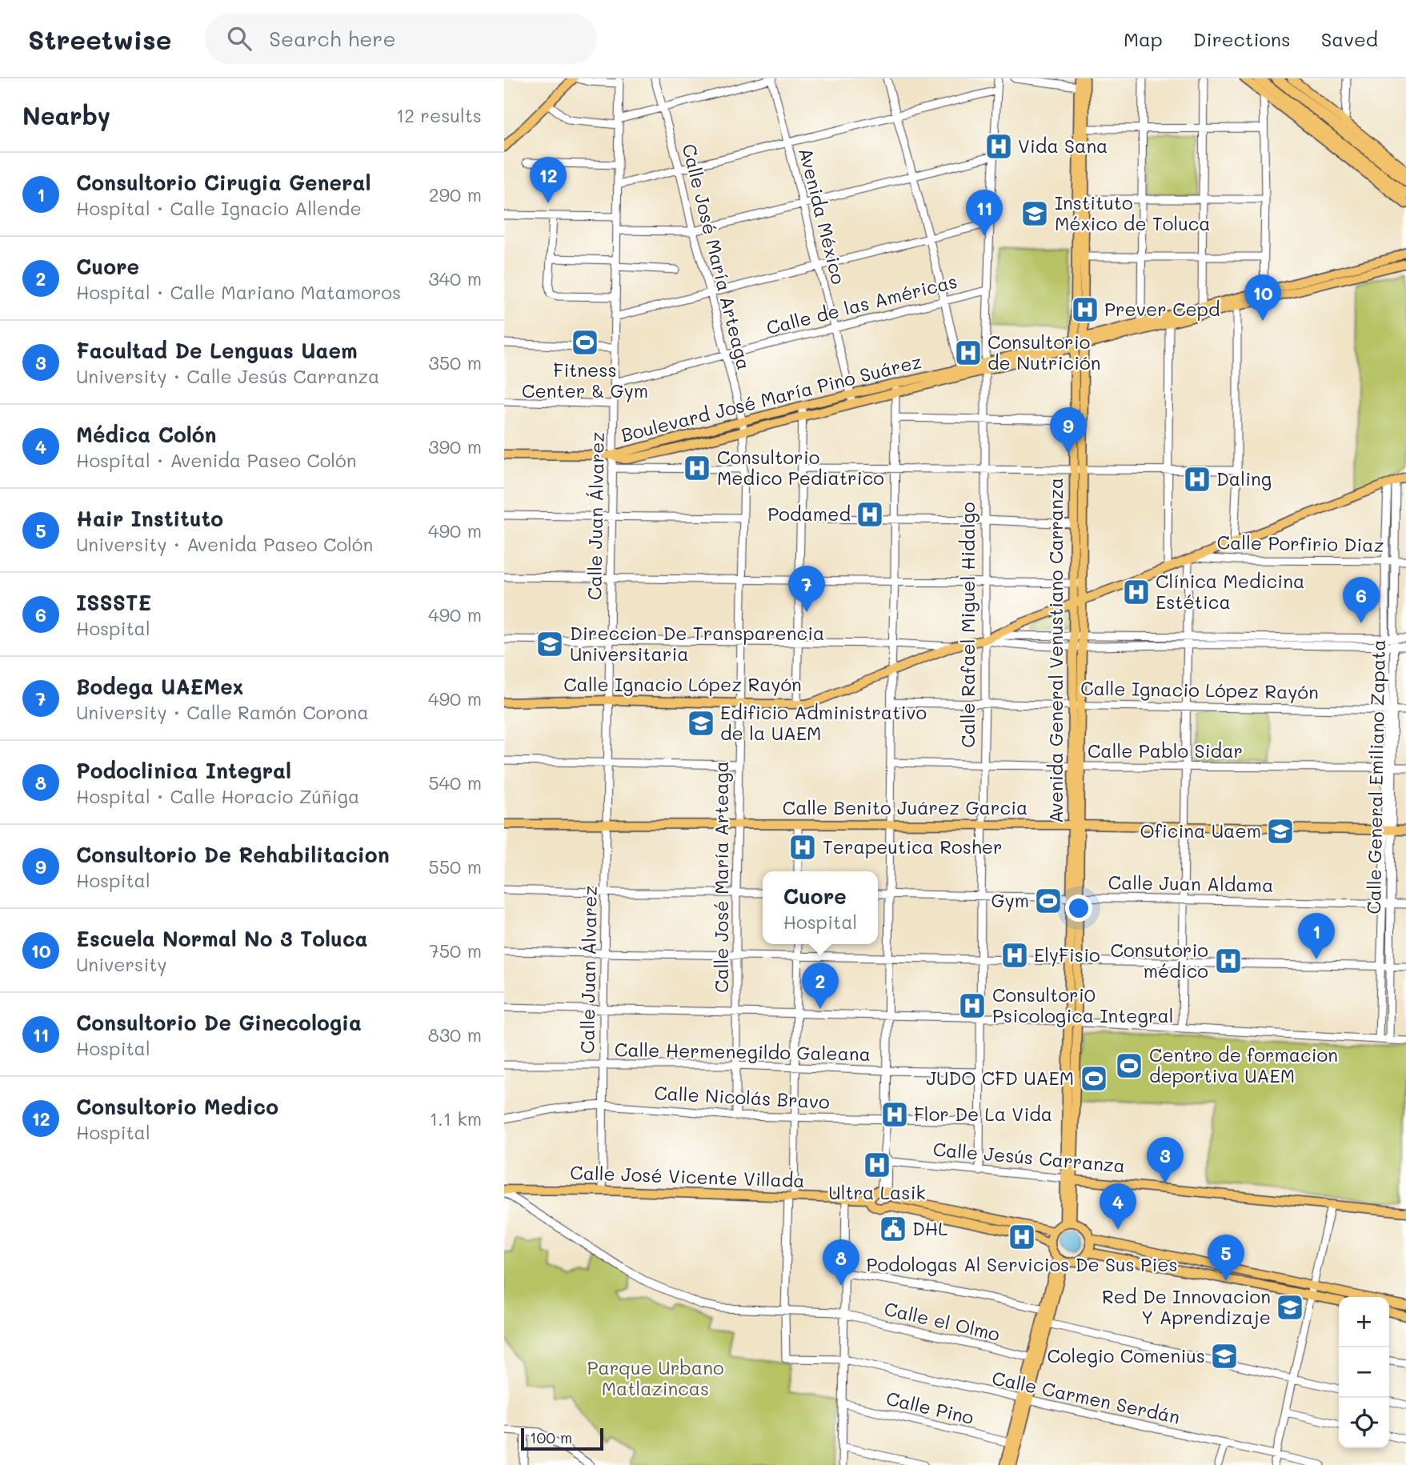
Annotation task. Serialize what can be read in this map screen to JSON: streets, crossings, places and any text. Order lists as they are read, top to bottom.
{
  "streets": {
    "main road": [
      "Boulevard José María Pino Suárez",
      "Avenida General Venustiano Carranza",
      "Calle Ignacio López Rayón",
      "Calle Benito Juárez Garcia",
      "Calle Jesús Carranza",
      "Calle José Vicente Villada"
    ],
    "street": [
      "Avenida México",
      "Calle José María Arteaga",
      "Calle de las Américas",
      "Calle Juan Álvarez",
      "Calle Porfirio Diaz",
      "Calle Rafael Miguel Hidalgo",
      "Calle Pablo Sidar",
      "Calle General Emiliano Zapata",
      "Calle Juan Aldama",
      "Calle Hermenegildo Galeana",
      "Calle Nicolás Bravo",
      "Calle el Olmo",
      "Calle Carmen Serdán",
      "Calle Pino"
    ]
  },
  "crossings": [
    ["Avenida México", "Calle de las Américas"],
    ["Avenida México", "Boulevard José María Pino Suárez"],
    ["Calle José María Arteaga", "Calle de las Américas"],
    ["Calle José María Arteaga", "Boulevard José María Pino Suárez"],
    ["Calle José María Arteaga", "Calle Ignacio López Rayón"],
    ["Calle José María Arteaga", "Calle Benito Juárez Garcia"],
    ["Calle José María Arteaga", "Calle Hermenegildo Galeana"],
    ["Calle José María Arteaga", "Calle Nicolás Bravo"],
    ["Calle de las Américas", "Calle Juan Álvarez"],
    ["Calle de las Américas", "Calle Rafael Miguel Hidalgo"],
    ["Boulevard José María Pino Suárez", "Calle Juan Álvarez"],
    ["Boulevard José María Pino Suárez", "Calle Rafael Miguel Hidalgo"],
    ["Boulevard José María Pino Suárez", "Avenida General Venustiano Carranza"],
    ["Calle Juan Álvarez", "Calle Ignacio López Rayón"],
    ["Calle Juan Álvarez", "Calle Benito Juárez Garcia"],
    ["Calle Juan Álvarez", "Calle Hermenegildo Galeana"],
    ["Calle Juan Álvarez", "Calle Nicolás Bravo"],
    ["Calle Juan Álvarez", "Calle José Vicente Villada"],
    ["Calle Porfirio Diaz", "Calle Ignacio López Rayón"],
    ["Calle Porfirio Diaz", "Calle General Emiliano Zapata"],
    ["Calle Rafael Miguel Hidalgo", "Calle Ignacio López Rayón"],
    ["Calle Rafael Miguel Hidalgo", "Calle Pablo Sidar"],
    ["Calle Rafael Miguel Hidalgo", "Calle Benito Juárez Garcia"],
    ["Calle Rafael Miguel Hidalgo", "Calle Juan Aldama"],
    ["Calle Rafael Miguel Hidalgo", "Calle Hermenegildo Galeana"],
    ["Calle Rafael Miguel Hidalgo", "Calle Nicolás Bravo"],
    ["Calle Rafael Miguel Hidalgo", "Calle Jesús Carranza"],
    ["Avenida General Venustiano Carranza", "Calle Ignacio López Rayón"],
    ["Avenida General Venustiano Carranza", "Calle Pablo Sidar"],
    ["Avenida General Venustiano Carranza", "Calle Benito Juárez Garcia"],
    ["Avenida General Venustiano Carranza", "Calle Juan Aldama"],
    ["Avenida General Venustiano Carranza", "Calle Jesús Carranza"],
    ["Calle Ignacio López Rayón", "Calle General Emiliano Zapata"],
    ["Calle Pablo Sidar", "Calle General Emiliano Zapata"],
    ["Calle General Emiliano Zapata", "Calle Benito Juárez Garcia"],
    ["Calle General Emiliano Zapata", "Calle Juan Aldama"],
    ["Calle José Vicente Villada", "Calle el Olmo"],
    ["Calle el Olmo", "Calle Carmen Serdán"]
  ],
  "parks": ["Parque Urbano Matlazincas"],
  "places": {
    "hospital": [
      "Vida Sana",
      "Prever Cepd",
      "Consultorio de Nutrición",
      "Consultorio Medico Pediatrico",
      "Daling",
      "Podamed",
      "Clínica Medicina Estética",
      "Terapeutica Rosher",
      "ElyFisio",
      "Consutorio médico",
      "Consultori0 Psicologica Integral",
      "Flor De La Vida",
      "Ultra Lasik",
      "Podologas Al Servicios De Sus Pies"
    ],
    "school or university": [
      "Instituto México de Toluca",
      "Direccion De Transparencia Universitaria",
      "Edificio Administrativo de la UAEM",
      "Oficina Uaem",
      "Red De Innovacion Y Aprendizaje",
      "Colegio Comenius"
    ],
    "sports": [
      "Fitness Center & Gym",
      "Gym",
      "Centro de formacion deportiva UAEM",
      "JUDO CFD UAEM"
    ],
    "public building": ["DHL"]
  },
  "scale_bar": "100 m",
  "page": {
    "header": "Streetwise",
    "search": "Search here",
    "nav": ["Map", "Directions", "Saved"],
    "heading": ["Nearby", "12 results"],
    "list": [
      {
        "mark": "1",
        "name": "Consultorio Cirugia General",
        "note": "Hospital · Calle Ignacio Allende",
        "value": "290 m"
      },
      {
        "mark": "2",
        "name": "Cuore",
        "note": "Hospital · Calle Mariano Matamoros",
        "value": "340 m"
      },
      {
        "mark": "3",
        "name": "Facultad De Lenguas Uaem",
        "note": "University · Calle Jesús Carranza",
        "value": "350 m"
      },
      {
        "mark": "4",
        "name": "Médica Colón",
        "note": "Hospital · Avenida Paseo Colón",
        "value": "390 m"
      },
      {
        "mark": "5",
        "name": "Hair Instituto",
        "note": "University · Avenida Paseo Colón",
        "value": "490 m"
      },
      {
        "mark": "6",
        "name": "ISSSTE",
        "note": "Hospital",
        "value": "490 m"
      },
      {
        "mark": "7",
        "name": "Bodega UAEMex",
        "note": "University · Calle Ramón Corona",
        "value": "490 m"
      },
      {
        "mark": "8",
        "name": "Podoclinica Integral",
        "note": "Hospital · Calle Horacio Zúñiga",
        "value": "540 m"
      },
      {
        "mark": "9",
        "name": "Consultorio De Rehabilitacion",
        "note": "Hospital",
        "value": "550 m"
      },
      {
        "mark": "10",
        "name": "Escuela Normal No 3 Toluca",
        "note": "University",
        "value": "750 m"
      },
      {
        "mark": "11",
        "name": "Consultorio De Ginecologia",
        "note": "Hospital",
        "value": "830 m"
      },
      {
        "mark": "12",
        "name": "Consultorio Medico",
        "note": "Hospital",
        "value": "1.1 km"
      }
    ],
    "pins": [
      "12",
      "11",
      "10",
      "9",
      "7",
      "6",
      "1",
      "2",
      "3",
      "4",
      "5",
      "8"
    ],
    "popup": ["Cuore", "Hospital"],
    "map_buttons": ["+", "−"],
    "scale": "100 m"
  }
}
